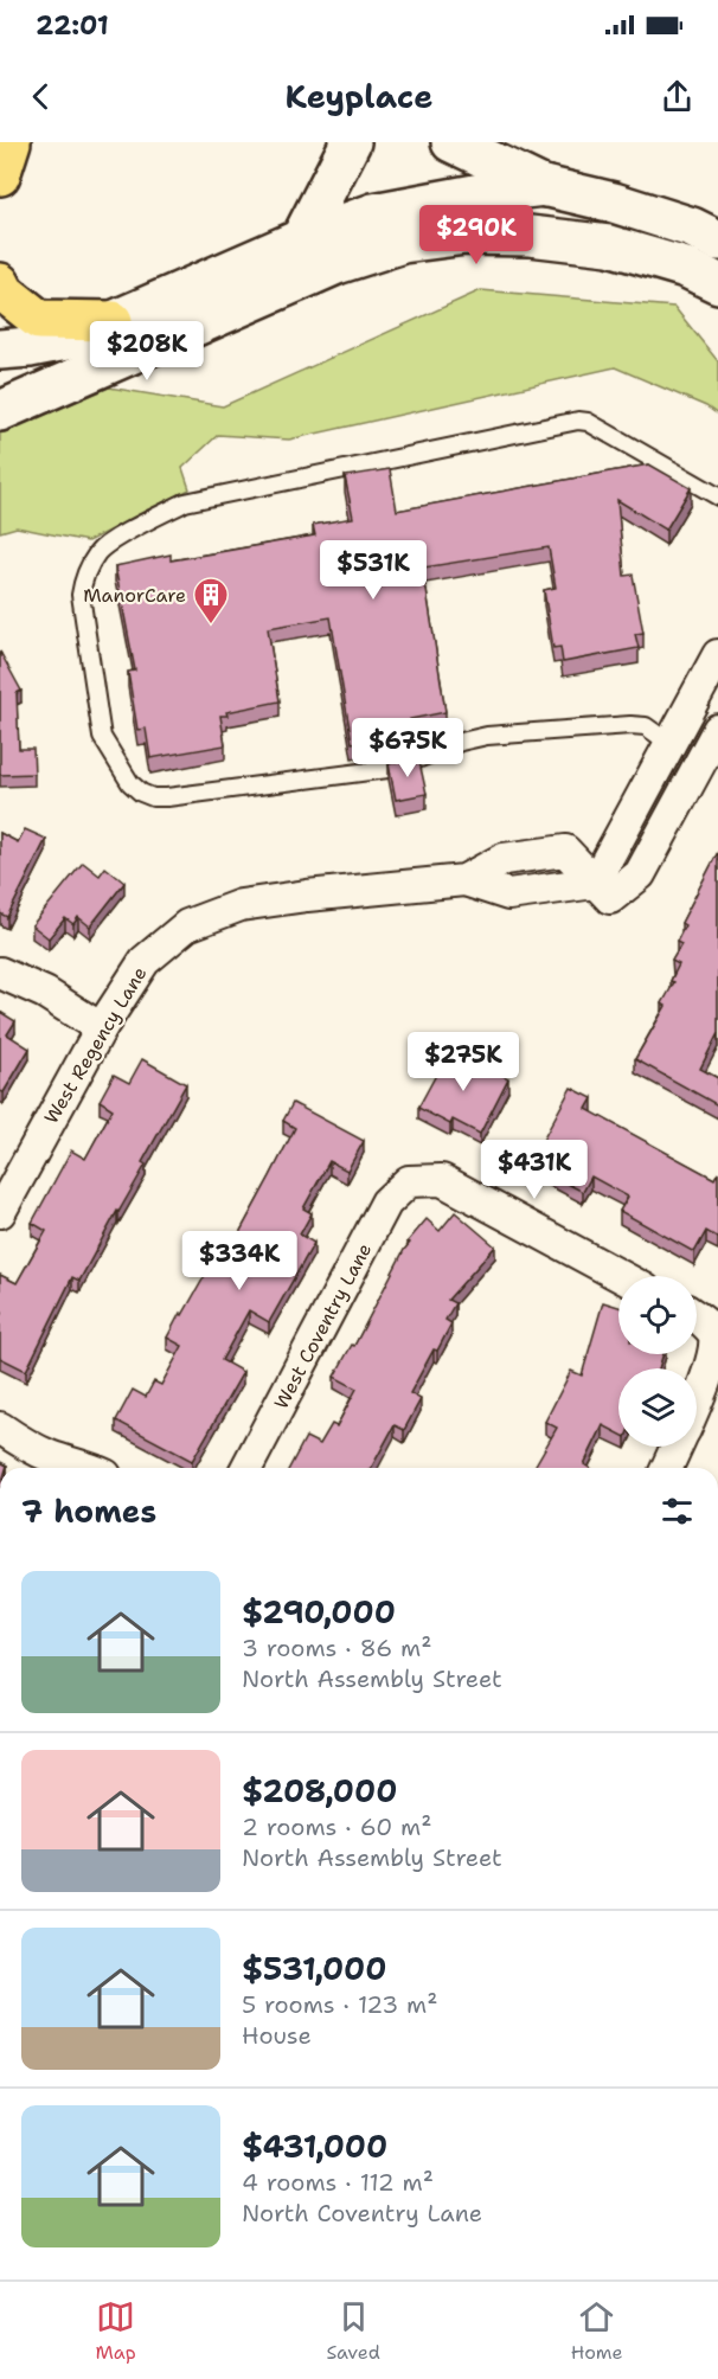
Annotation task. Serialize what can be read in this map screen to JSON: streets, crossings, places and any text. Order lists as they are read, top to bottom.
{
  "streets": {
    "street": ["West Regency Lane", "West Coventry Lane"]
  },
  "places": {
    "building": ["ManorCare"]
  },
  "page": {
    "status": "22:01",
    "header": "Keyplace",
    "price": [
      "$290K",
      "$208K",
      "$531K",
      "$675K",
      "$275K",
      "$431K",
      "$334K"
    ],
    "heading": "7 homes",
    "list": [
      {
        "name": "$290,000",
        "note": "3 rooms · 86 m² · North Assembly Street"
      },
      {
        "name": "$208,000",
        "note": "2 rooms · 60 m² · North Assembly Street"
      },
      {
        "name": "$531,000",
        "note": "5 rooms · 123 m² · House"
      },
      {
        "name": "$431,000",
        "note": "4 rooms · 112 m² · North Coventry Lane"
      }
    ],
    "tabs": ["Map", "Saved", "Home"]
  }
}
